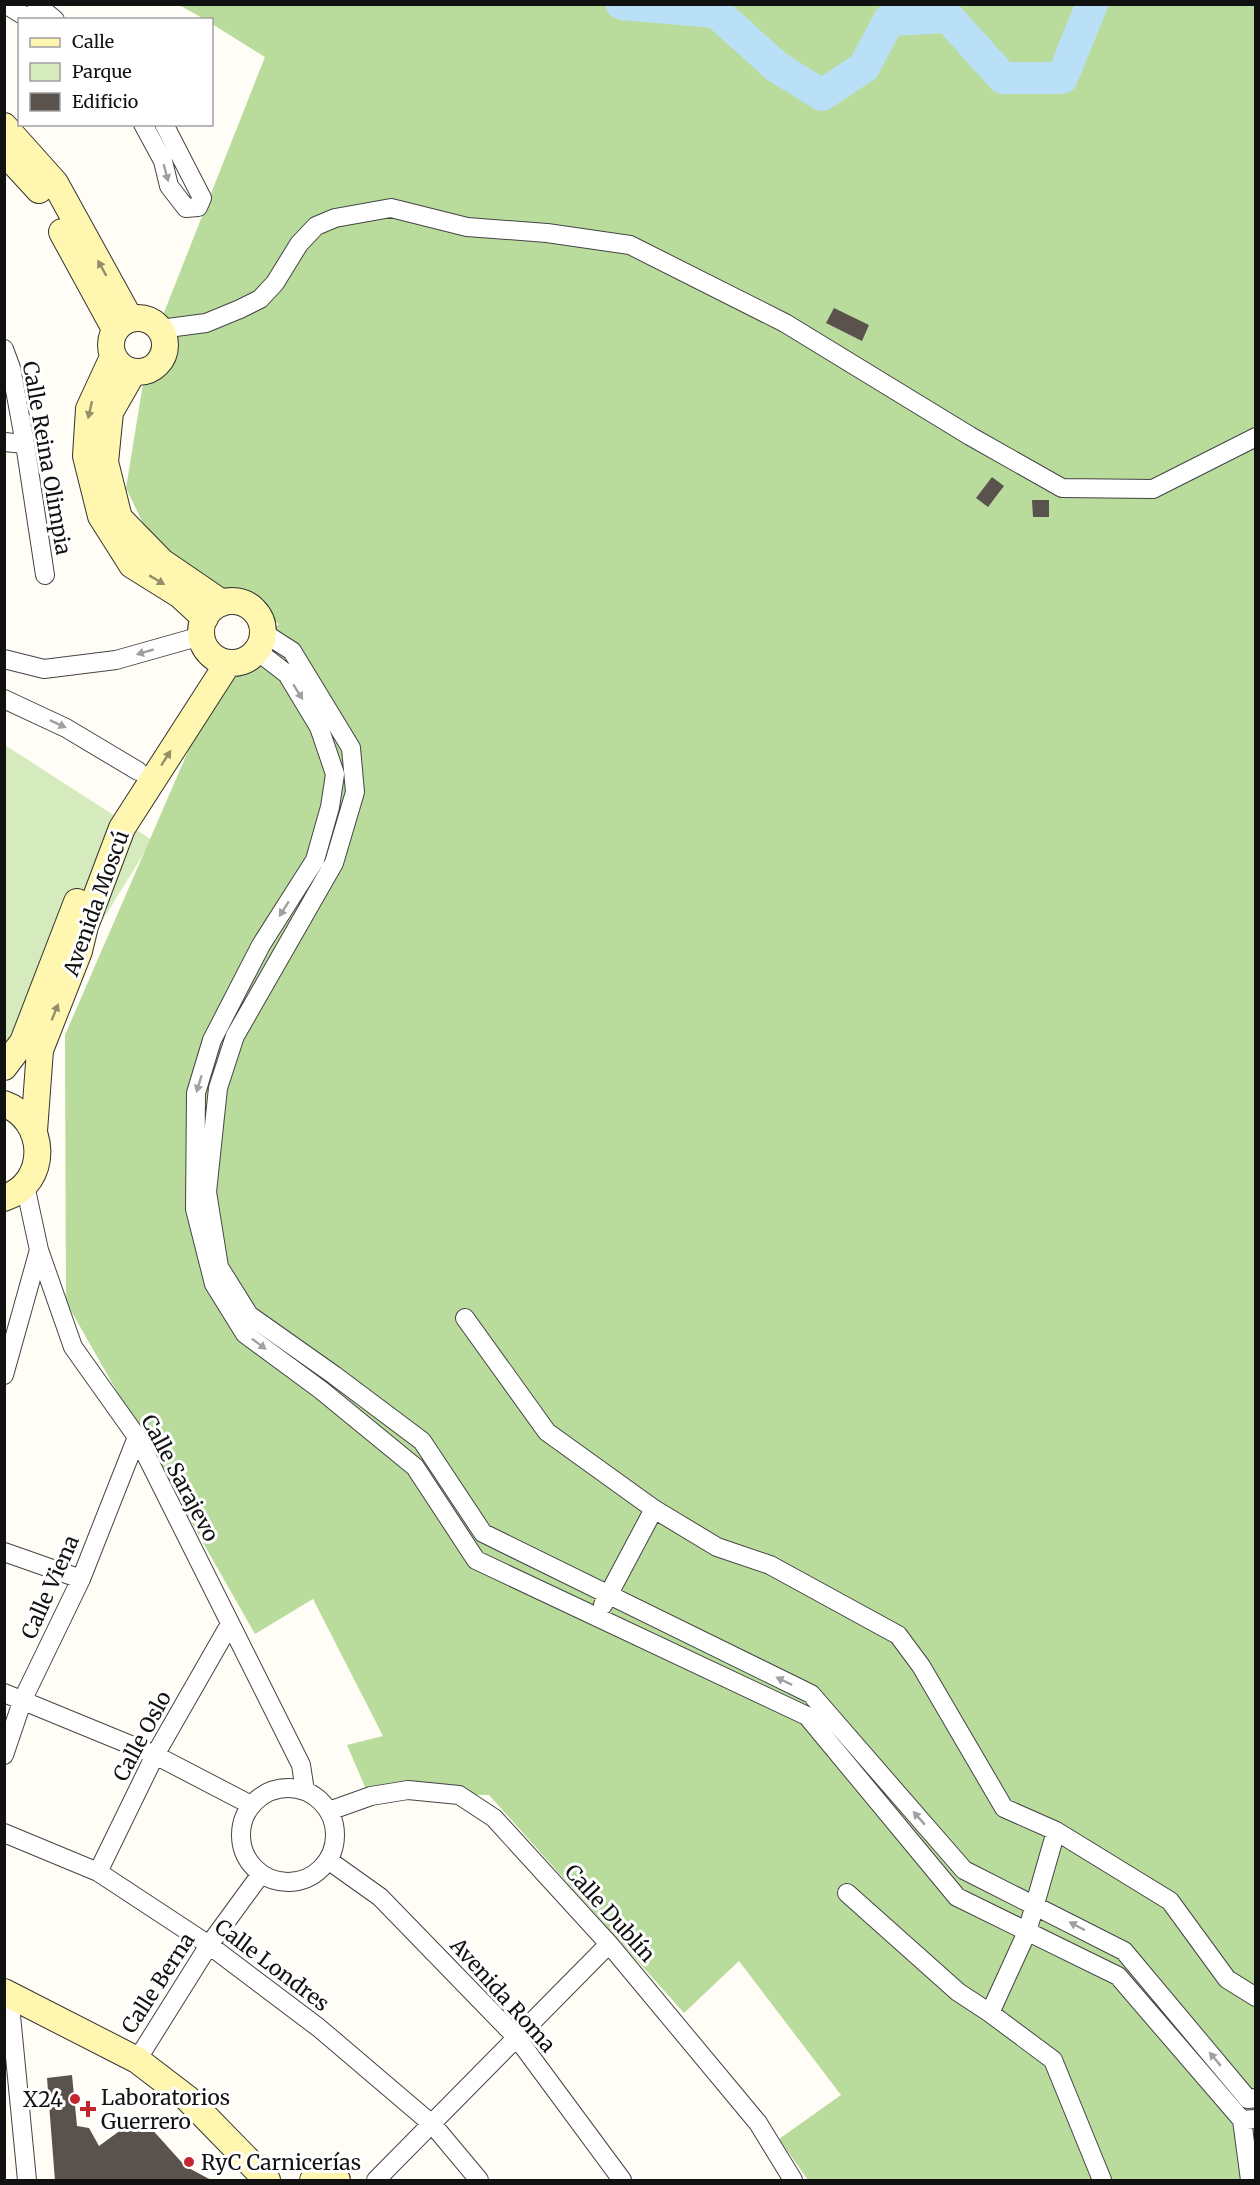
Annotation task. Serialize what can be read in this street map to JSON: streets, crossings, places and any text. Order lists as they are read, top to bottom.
{
  "streets": {
    "street": [
      "Calle Reina Olimpia",
      "Avenida Moscú",
      "Calle Sarajevo",
      "Calle Viena",
      "Calle Oslo",
      "Calle Dublín",
      "Calle Londres",
      "Calle Berna",
      "Avenida Roma"
    ]
  },
  "crossings": [
    ["Avenida Moscú", "Calle Sarajevo"],
    ["Calle Sarajevo", "Calle Viena"],
    ["Calle Sarajevo", "Calle Oslo"],
    ["Calle Sarajevo", "Calle Dublín"],
    ["Calle Sarajevo", "Calle Berna"],
    ["Calle Sarajevo", "Avenida Roma"],
    ["Calle Oslo", "Calle Londres"],
    ["Calle Dublín", "Calle Berna"],
    ["Calle Dublín", "Avenida Roma"],
    ["Calle Londres", "Calle Berna"],
    ["Calle Berna", "Avenida Roma"]
  ],
  "places": {
    "other": ["X24", "RyC Carnicerías"],
    "health": ["Laboratorios Guerrero"]
  },
  "legend": ["Calle", "Parque", "Edificio"]
}
